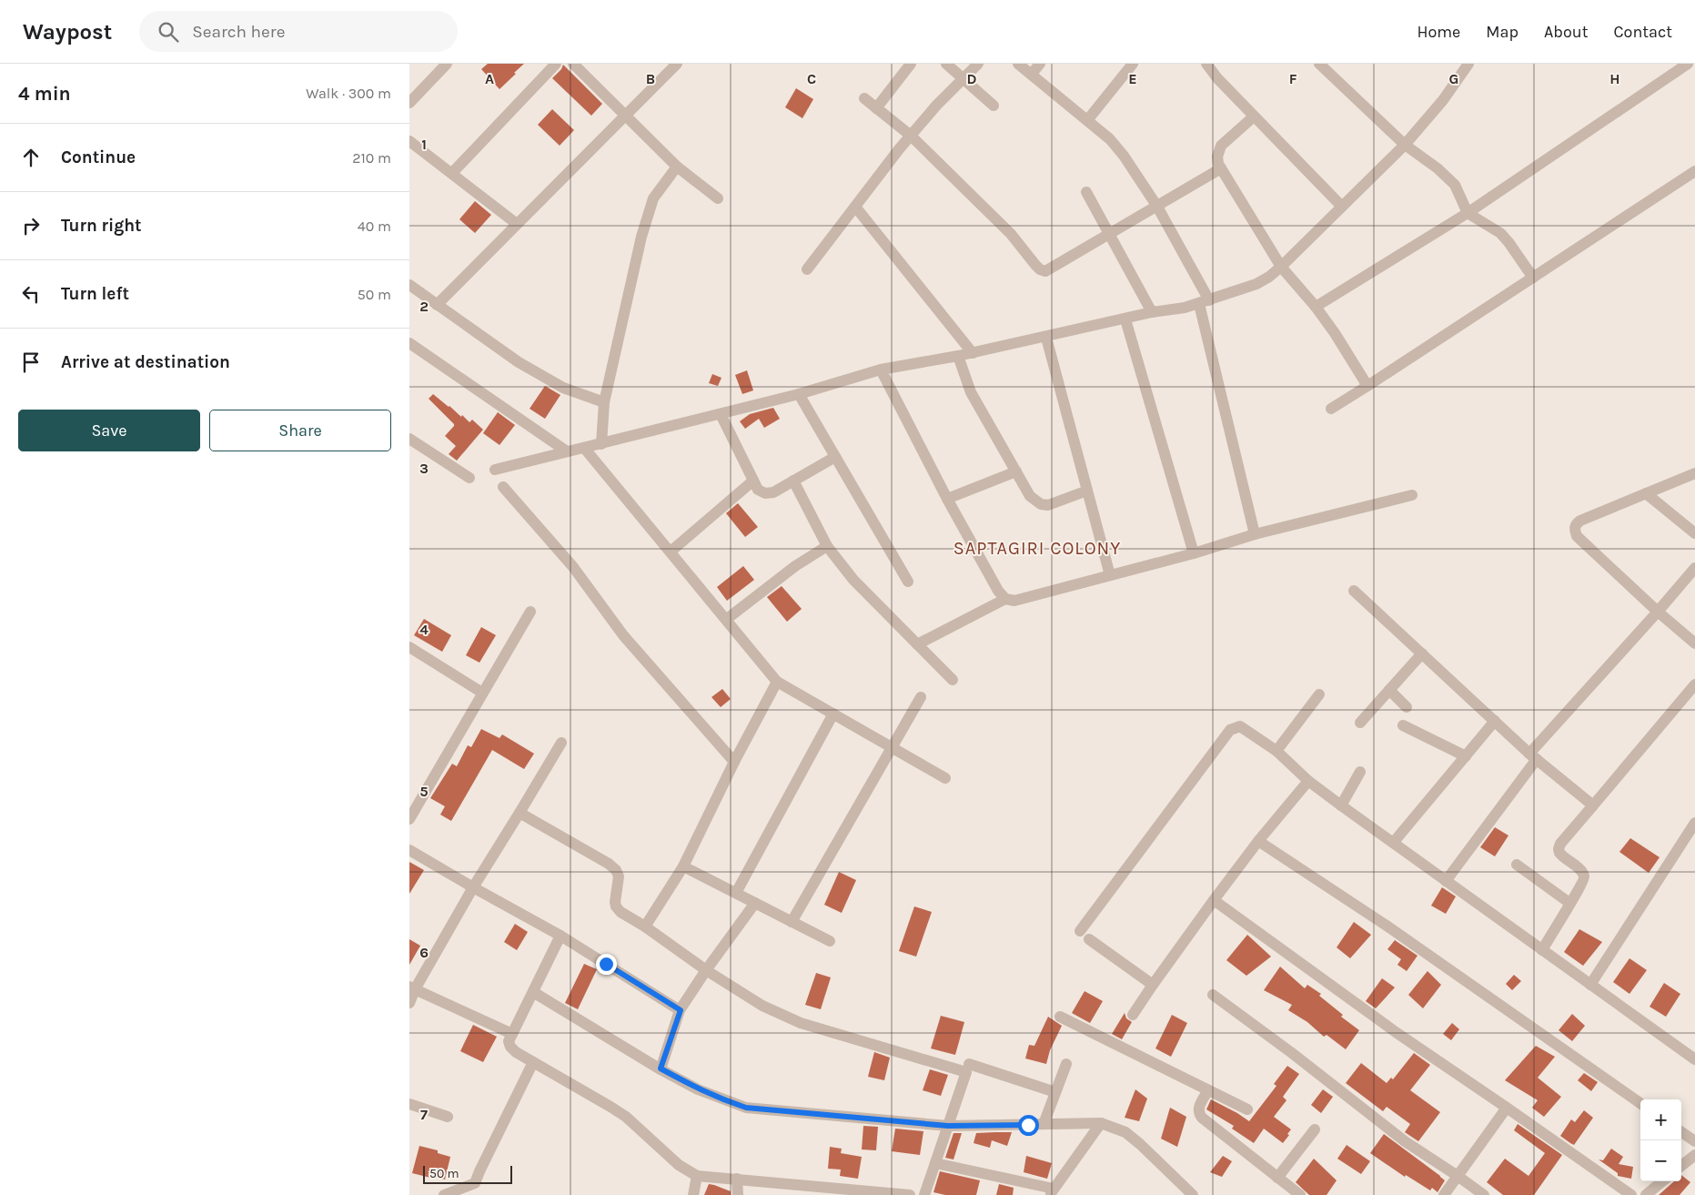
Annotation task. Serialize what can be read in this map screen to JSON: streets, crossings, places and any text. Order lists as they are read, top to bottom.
{
  "districts": ["SAPTAGIRI COLONY"],
  "scale_bar": "50 m",
  "page": {
    "header": "Waypost",
    "search": "Search here",
    "nav": [
      "Home",
      "Map",
      "About",
      "Contact"
    ],
    "heading": ["4 min", "Walk · 300 m"],
    "list": [
      ["Continue", "210 m"],
      ["Turn right", "40 m"],
      ["Turn left", "50 m"],
      "Arrive at destination"
    ],
    "buttons": ["Save", "Share"],
    "map_buttons": ["+", "−"],
    "scale": "50 m"
  },
  "grid": {
    "columns": [
      "A",
      "B",
      "C",
      "D",
      "E",
      "F",
      "G",
      "H"
    ],
    "rows": [
      "1",
      "2",
      "3",
      "4",
      "5",
      "6",
      "7"
    ]
  }
}
